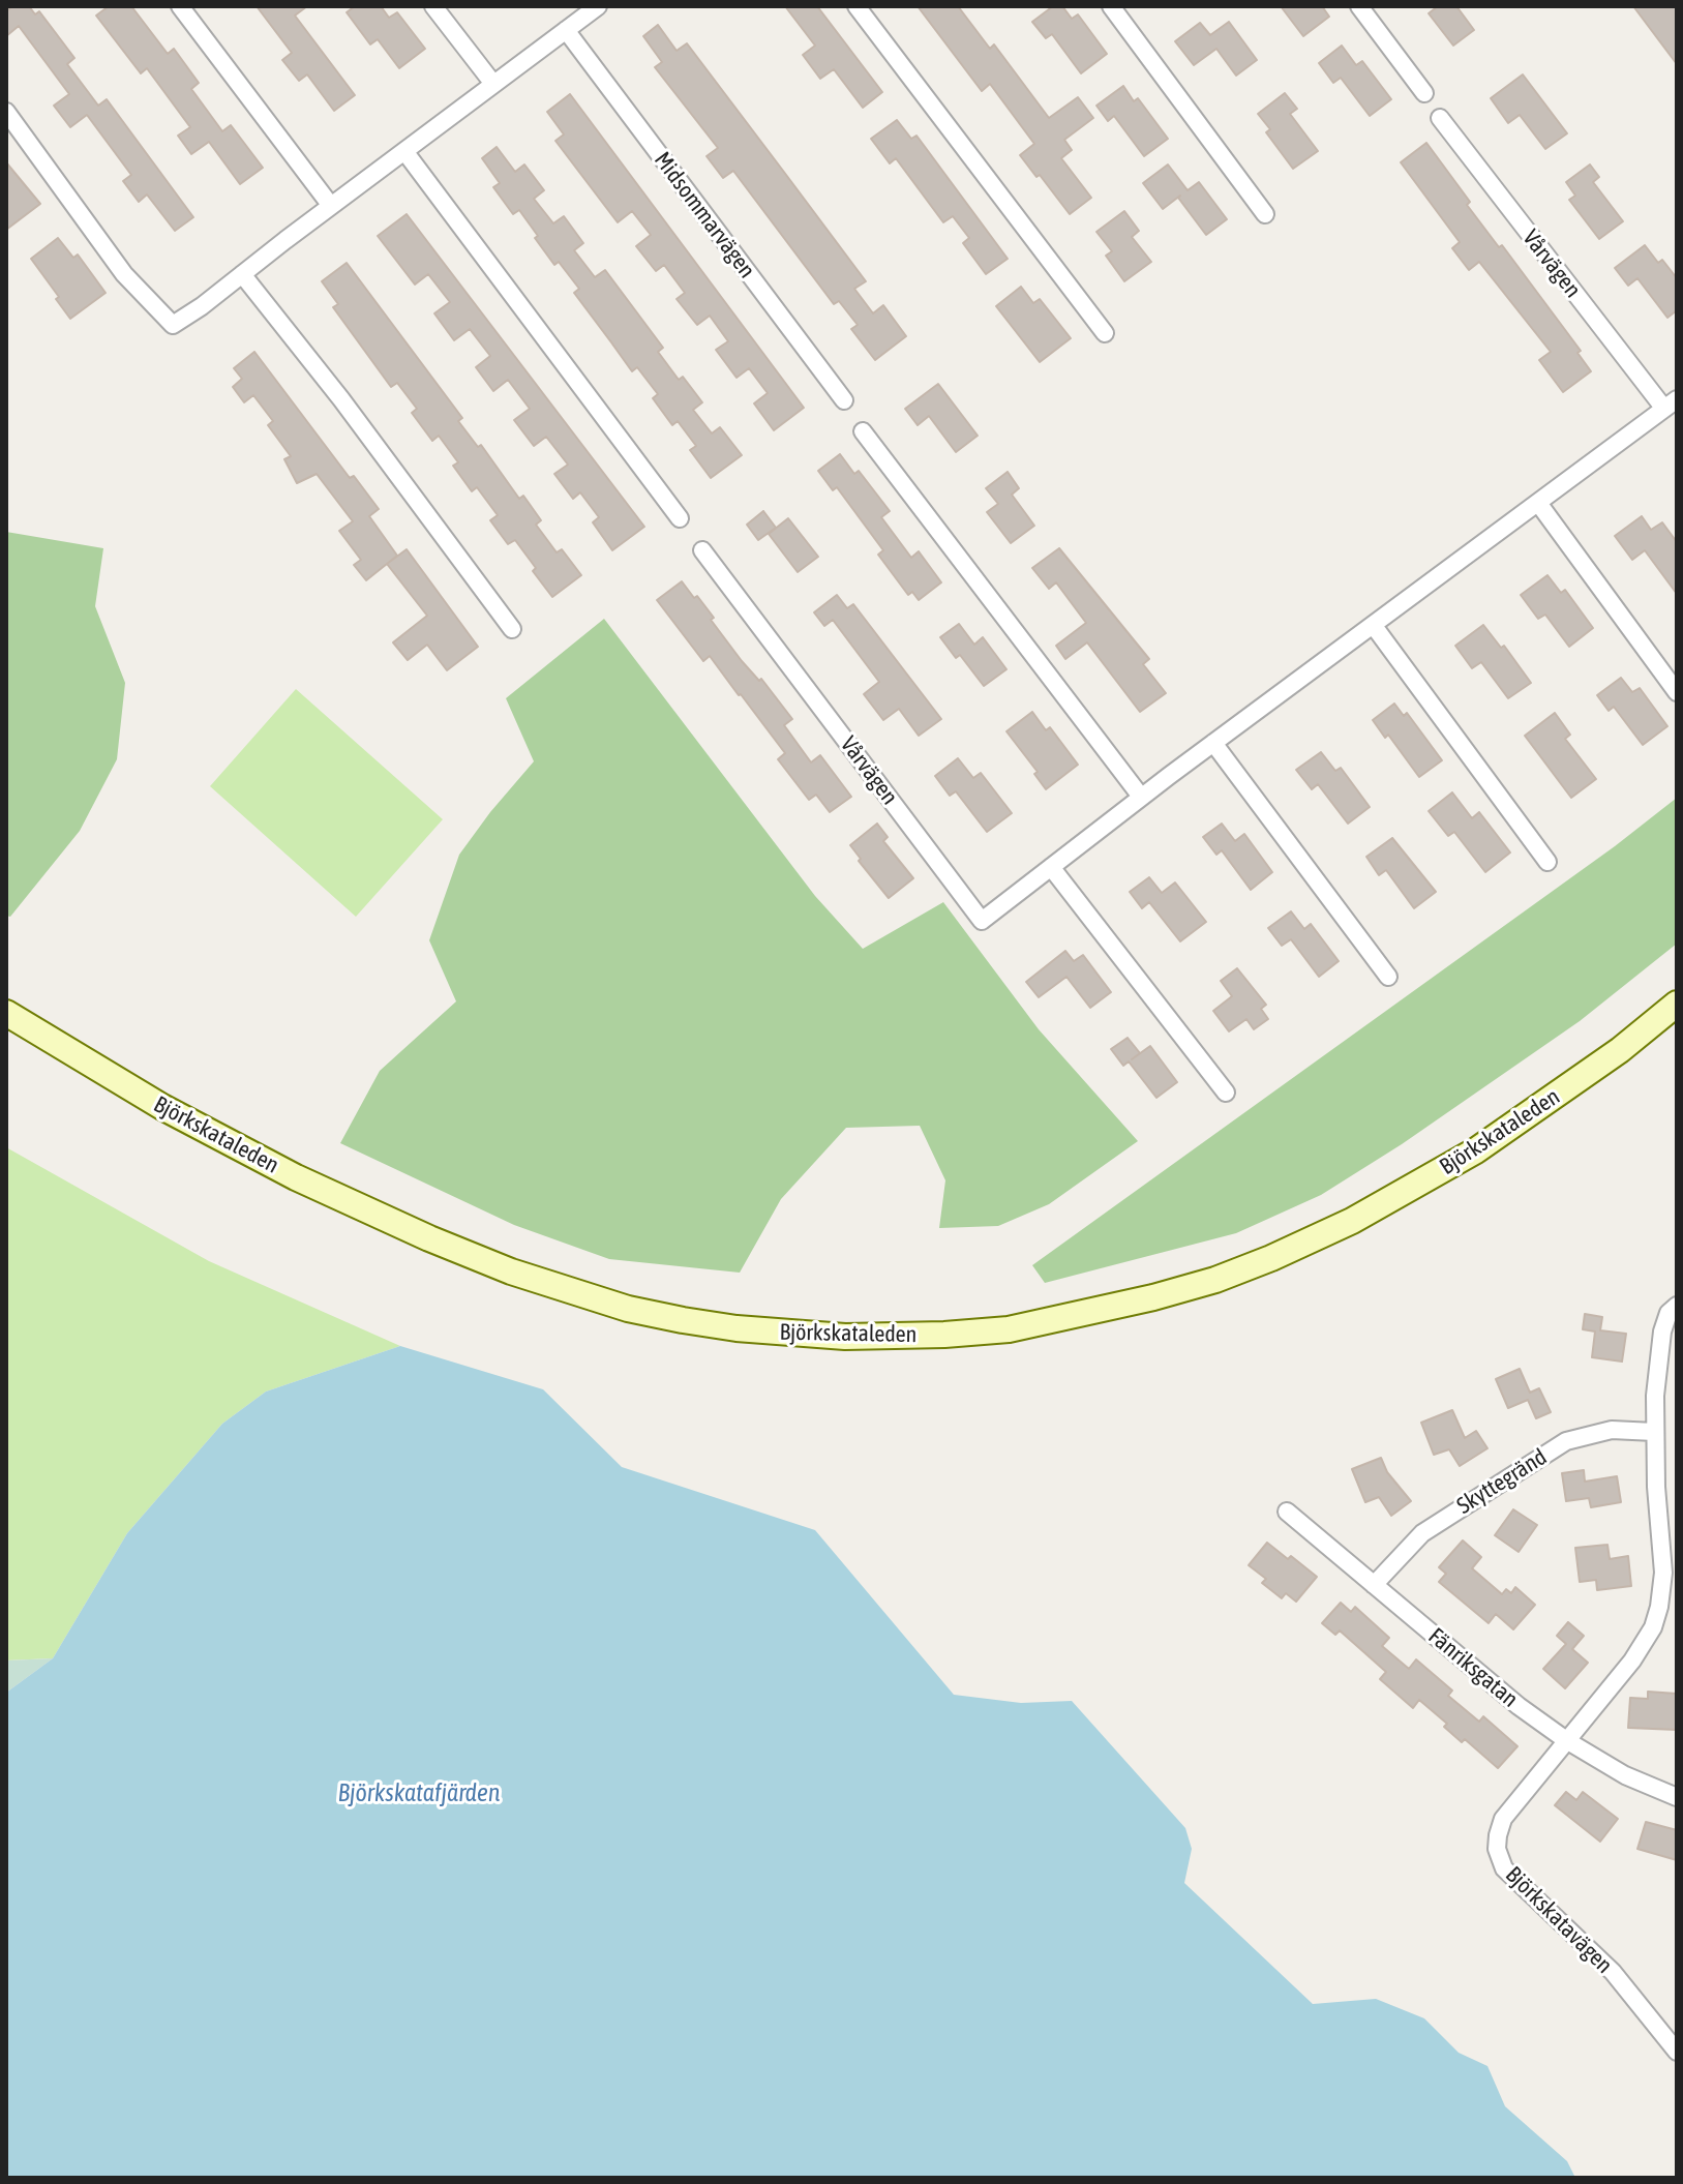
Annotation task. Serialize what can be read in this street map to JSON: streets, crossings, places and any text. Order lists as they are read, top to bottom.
{
  "streets": {
    "main road": ["Björkskataleden"],
    "street": [
      "Midsommarvägen",
      "Vårvägen",
      "Skyttegränd",
      "Fänriksgatan",
      "Björkskatavägen"
    ]
  },
  "crossings": [
    ["Skyttegränd", "Fänriksgatan"],
    ["Fänriksgatan", "Björkskatavägen"]
  ],
  "water": ["Björkskatafjärden"]
}
